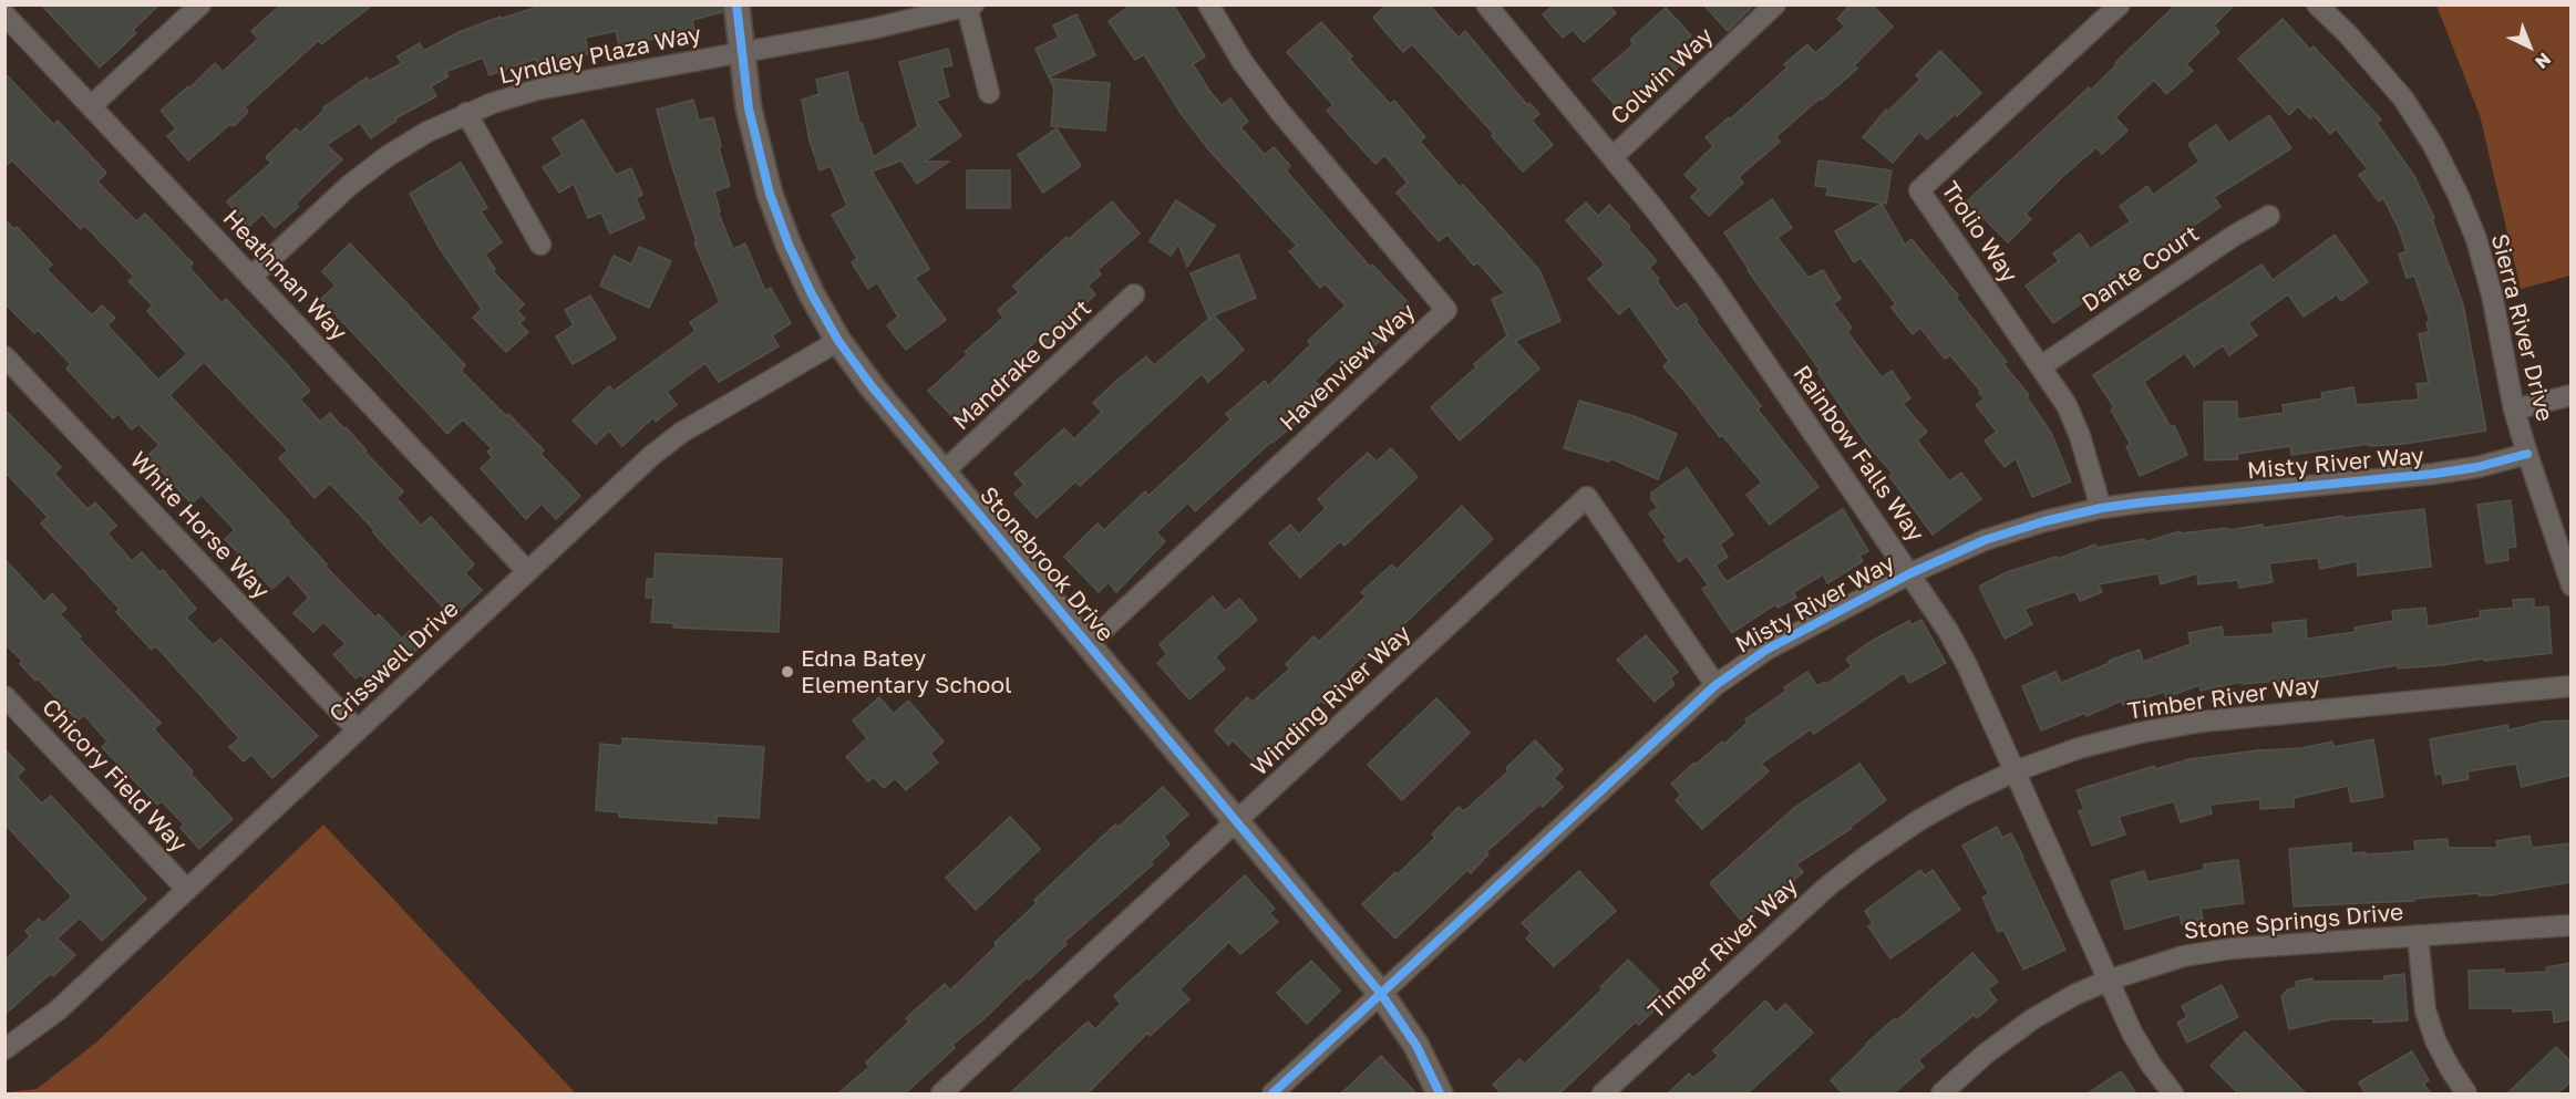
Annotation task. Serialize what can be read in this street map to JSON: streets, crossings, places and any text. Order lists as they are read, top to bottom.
{
  "streets": {
    "street": [
      "Lyndley Plaza Way",
      "Colwin Way",
      "Trolio Way",
      "Dante Court",
      "Heathman Way",
      "Sierra River Drive",
      "Mandrake Court",
      "Havenview Way",
      "Rainbow Falls Way",
      "Misty River Way",
      "White Horse Way",
      "Stonebrook Drive",
      "Crisswell Drive",
      "Timber River Way",
      "Winding River Way",
      "Chicory Field Way",
      "Stone Springs Drive"
    ]
  },
  "crossings": [
    ["Lyndley Plaza Way", "Heathman Way"],
    ["Lyndley Plaza Way", "Stonebrook Drive"],
    ["Colwin Way", "Rainbow Falls Way"],
    ["Trolio Way", "Dante Court"],
    ["Trolio Way", "Misty River Way"],
    ["Heathman Way", "Crisswell Drive"],
    ["Sierra River Drive", "Misty River Way"],
    ["Mandrake Court", "Stonebrook Drive"],
    ["Havenview Way", "Stonebrook Drive"],
    ["Rainbow Falls Way", "Misty River Way"],
    ["Rainbow Falls Way", "Timber River Way"],
    ["Rainbow Falls Way", "Stone Springs Drive"],
    ["Misty River Way", "Stonebrook Drive"],
    ["Misty River Way", "Winding River Way"],
    ["White Horse Way", "Crisswell Drive"],
    ["Stonebrook Drive", "Crisswell Drive"],
    ["Stonebrook Drive", "Winding River Way"],
    ["Crisswell Drive", "Chicory Field Way"]
  ],
  "places": ["Edna Batey Elementary School"],
  "north": "bottom right"
}
